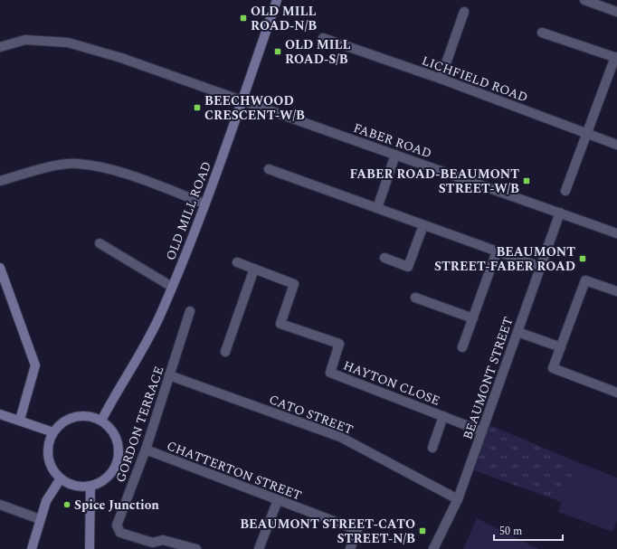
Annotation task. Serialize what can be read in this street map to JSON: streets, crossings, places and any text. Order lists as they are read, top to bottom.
{
  "streets": {
    "street": [
      "LICHFIELD ROAD",
      "FABER ROAD",
      "OLD MILL ROAD",
      "BEAUMONT STREET",
      "HAYTON CLOSE",
      "CATO STREET",
      "GORDON TERRACE",
      "CHATTERTON STREET"
    ]
  },
  "crossings": [
    ["FABER ROAD", "OLD MILL ROAD"],
    ["FABER ROAD", "BEAUMONT STREET"],
    ["BEAUMONT STREET", "HAYTON CLOSE"],
    ["BEAUMONT STREET", "CATO STREET"],
    ["CATO STREET", "GORDON TERRACE"],
    ["GORDON TERRACE", "CHATTERTON STREET"]
  ],
  "places": {
    "transit": [
      "OLD MILL ROAD-N/B",
      "OLD MILL ROAD-S/B",
      "BEECHWOOD CRESCENT-W/B",
      "FABER ROAD-BEAUMONT STREET-W/B",
      "BEAUMONT STREET-FABER ROAD",
      "BEAUMONT STREET-CATO STREET-N/B"
    ],
    "other": ["Spice Junction"]
  },
  "scale_bar": "50 m"
}
